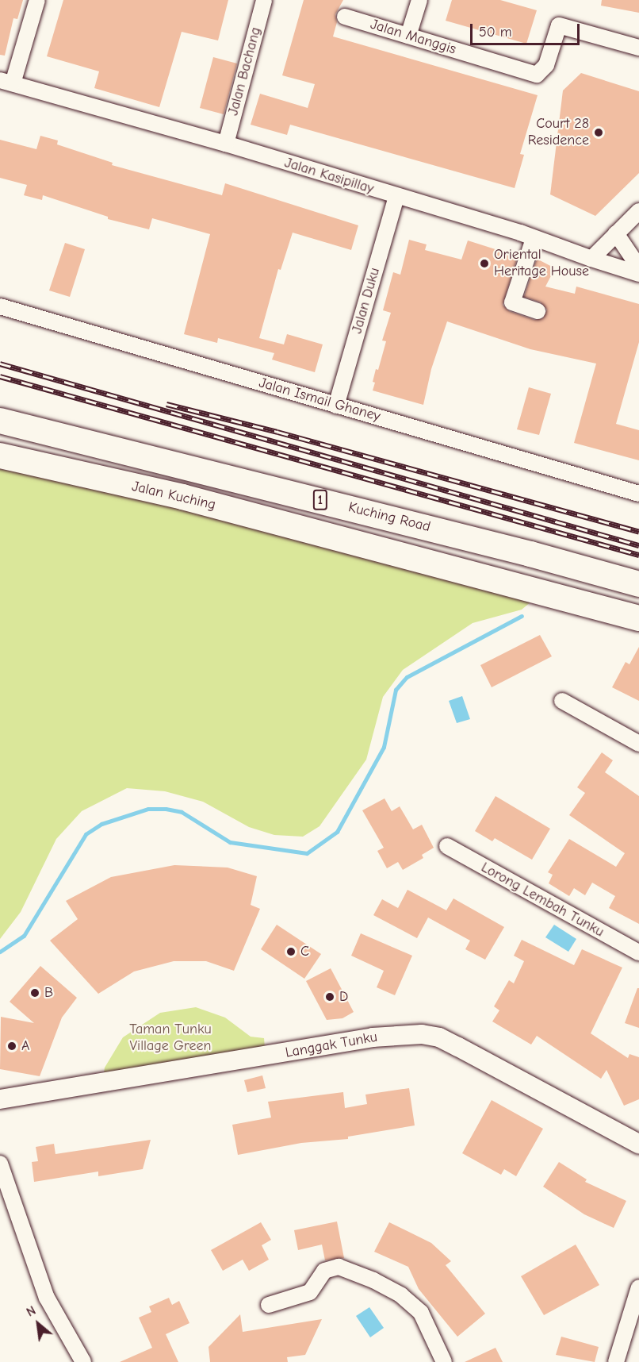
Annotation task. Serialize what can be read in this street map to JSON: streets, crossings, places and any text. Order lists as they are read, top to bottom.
{
  "streets": {
    "highway": ["1", "Kuching Road"],
    "street": [
      "Jalan Manggis",
      "Jalan Bachang",
      "Jalan Kasipillay",
      "Jalan Duku",
      "Jalan Ismail Ghaney",
      "Lorong Lembah Tunku",
      "Langgak Tunku"
    ]
  },
  "crossings": [
    ["Jalan Bachang", "Jalan Kasipillay"],
    ["Jalan Kasipillay", "Jalan Duku"],
    ["Jalan Duku", "Jalan Ismail Ghaney"]
  ],
  "parks": ["Taman Tunku Village Green"],
  "places": [
    "Court 28 Residence",
    "Oriental Heritage House",
    "C",
    "B",
    "D",
    "A"
  ],
  "scale_bar": "50 m",
  "north": "top left"
}
